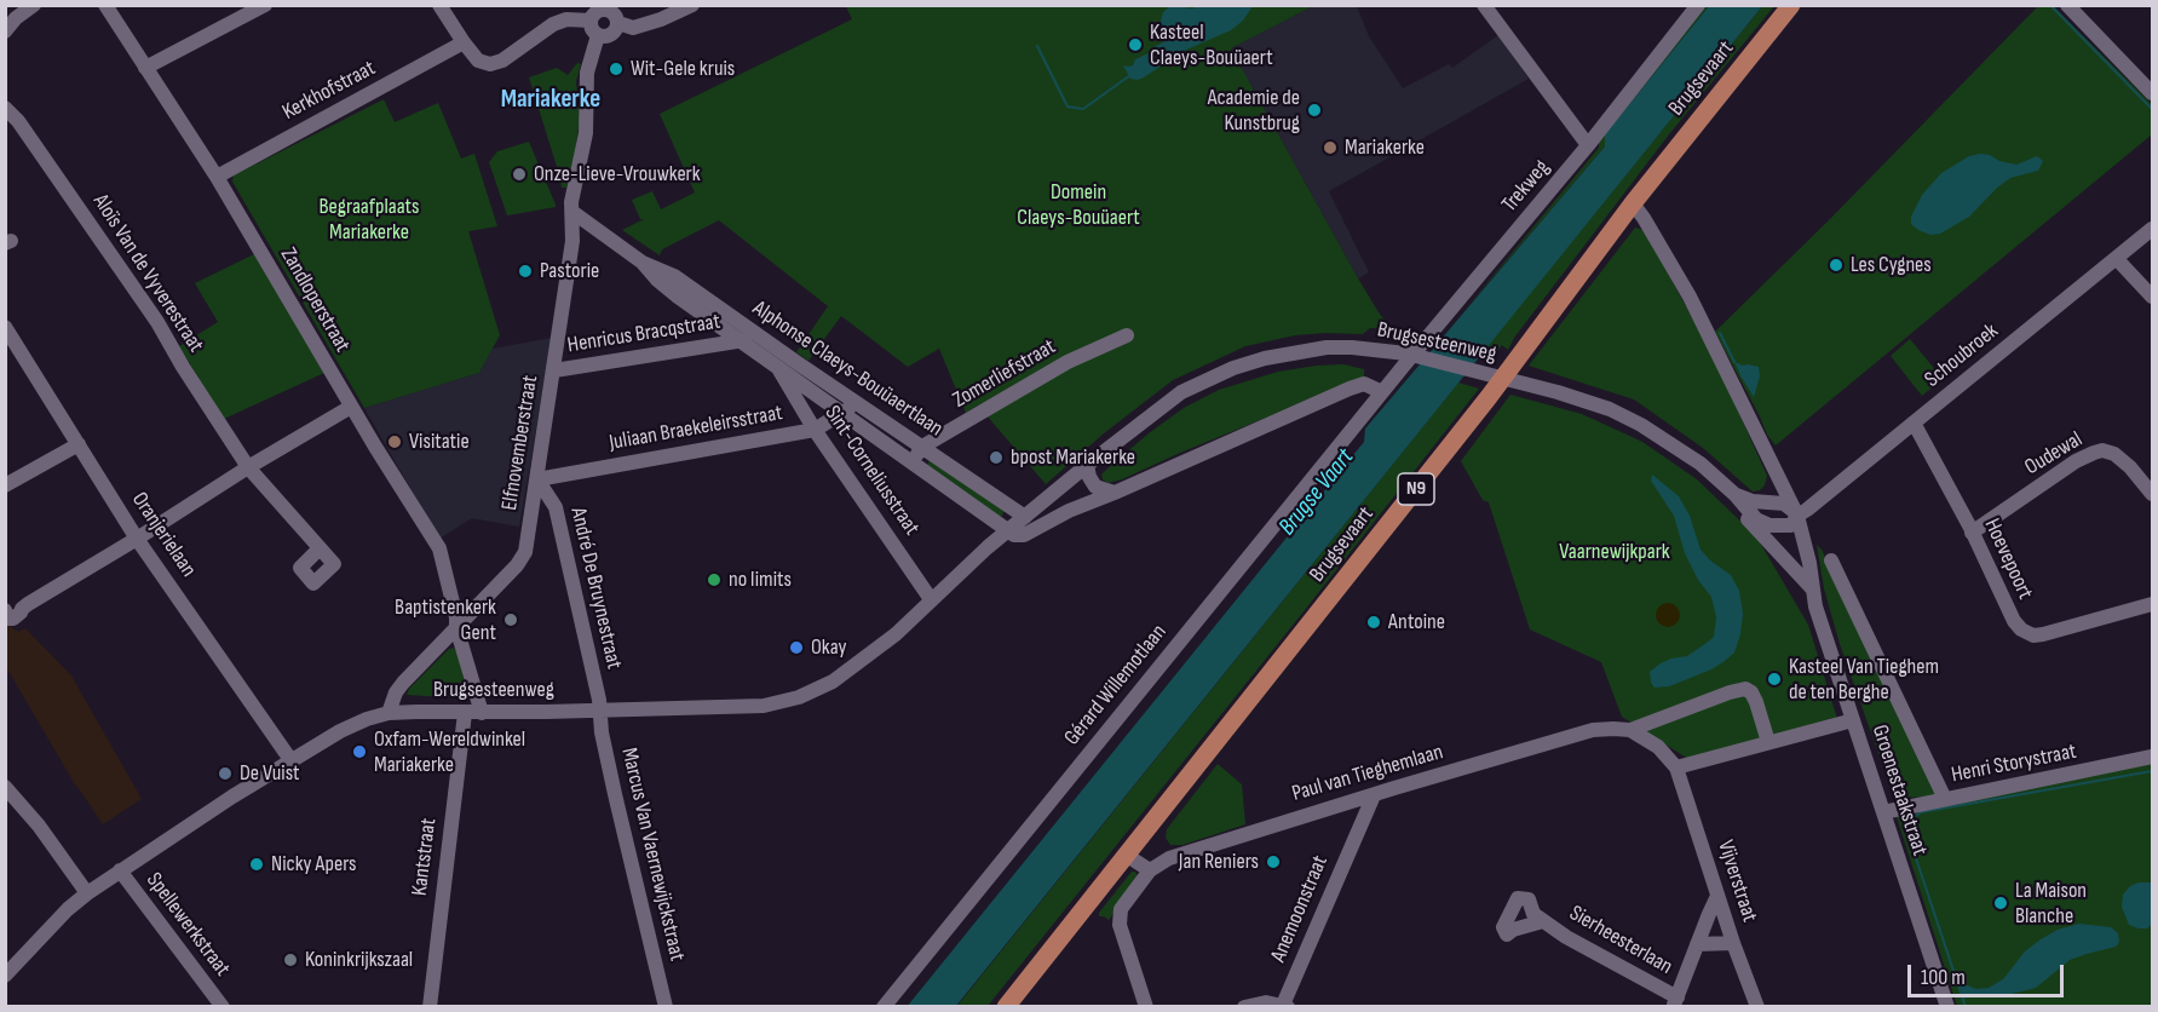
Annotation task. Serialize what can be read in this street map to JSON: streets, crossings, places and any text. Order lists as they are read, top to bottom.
{
  "streets": {
    "main road": ["Brugsevaart", "N9"],
    "street": [
      "Kerkhofstraat",
      "Trekweg",
      "Aloïs Van de Vyverestraat",
      "Zandloperstraat",
      "Henricus Bracqstraat",
      "Brugsesteenweg",
      "Schoubroek",
      "Alphonse Claeys-Bouüaertlaan",
      "Zomerliefstraat",
      "Juliaan Braekeleirsstraat",
      "Elfnovemberstraat",
      "Oudewal",
      "Sint-Corneliusstraat",
      "Oranjerielaan",
      "Hoevepoort",
      "André De Bruynestraat",
      "Gérard Willemotlaan",
      "Henri Storystraat",
      "Paul van Tieghemlaan",
      "Groenestaakstraat",
      "Marcus Van Vaernewijckstraat",
      "Kantstraat",
      "Vijverstraat",
      "Anemoonstraat",
      "Spellewerkstraat",
      "Sierheesterlaan"
    ]
  },
  "crossings": [
    ["Brugsevaart", "Groenestaakstraat"],
    ["Kerkhofstraat", "Zandloperstraat"],
    ["Trekweg", "Brugsesteenweg"],
    ["Trekweg", "Gérard Willemotlaan"],
    ["Zandloperstraat", "Brugsesteenweg"],
    ["Zandloperstraat", "Elfnovemberstraat"],
    ["Henricus Bracqstraat", "Alphonse Claeys-Bouüaertlaan"],
    ["Henricus Bracqstraat", "Elfnovemberstraat"],
    ["Brugsesteenweg", "Alphonse Claeys-Bouüaertlaan"],
    ["Brugsesteenweg", "Elfnovemberstraat"],
    ["Brugsesteenweg", "Sint-Corneliusstraat"],
    ["Brugsesteenweg", "Oranjerielaan"],
    ["Brugsesteenweg", "André De Bruynestraat"],
    ["Brugsesteenweg", "Gérard Willemotlaan"],
    ["Brugsesteenweg", "Groenestaakstraat"],
    ["Brugsesteenweg", "Marcus Van Vaernewijckstraat"],
    ["Brugsesteenweg", "Kantstraat"],
    ["Brugsesteenweg", "Spellewerkstraat"],
    ["Schoubroek", "Hoevepoort"],
    ["Schoubroek", "Groenestaakstraat"],
    ["Alphonse Claeys-Bouüaertlaan", "Zomerliefstraat"],
    ["Alphonse Claeys-Bouüaertlaan", "Juliaan Braekeleirsstraat"],
    ["Alphonse Claeys-Bouüaertlaan", "Elfnovemberstraat"],
    ["Alphonse Claeys-Bouüaertlaan", "Sint-Corneliusstraat"],
    ["Juliaan Braekeleirsstraat", "Elfnovemberstraat"],
    ["Juliaan Braekeleirsstraat", "Sint-Corneliusstraat"],
    ["Juliaan Braekeleirsstraat", "André De Bruynestraat"],
    ["Elfnovemberstraat", "André De Bruynestraat"],
    ["Oudewal", "Hoevepoort"],
    ["André De Bruynestraat", "Marcus Van Vaernewijckstraat"],
    ["Henri Storystraat", "Groenestaakstraat"],
    ["Paul van Tieghemlaan", "Anemoonstraat"],
    ["Vijverstraat", "Sierheesterlaan"]
  ],
  "districts": ["Mariakerke"],
  "water": ["Brugse Vaart"],
  "parks": ["Domein Claeys-Bouüaert", "Begraafplaats Mariakerke", "Vaarnewijkpark"],
  "places": [
    "Kasteel Claeys-Bouüaert",
    "Wit-Gele kruis",
    "Academie de Kunstbrug",
    "Mariakerke",
    "Onze-Lieve-Vrouwkerk",
    "Les Cygnes",
    "Pastorie",
    "Visitatie",
    "bpost Mariakerke",
    "no limits",
    "Baptistenkerk Gent",
    "Antoine",
    "Okay",
    "Kasteel Van Tieghem de ten Berghe",
    "Oxfam-Wereldwinkel Mariakerke",
    "De Vuist",
    "Jan Reniers",
    "Nicky Apers",
    "La Maison Blanche",
    "Koninkrijkszaal"
  ],
  "scale_bar": "100 m"
}
